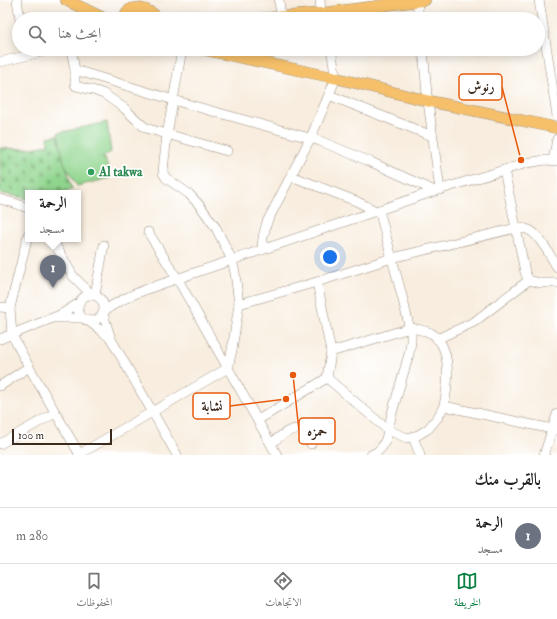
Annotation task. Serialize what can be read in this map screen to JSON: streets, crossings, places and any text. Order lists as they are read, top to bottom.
{
  "places": [
    "رنوش",
    "Al takwa",
    "حمزه",
    "نشابة"
  ],
  "scale_bar": "100 m",
  "page": {
    "search": "ابحث هنا",
    "popup": ["الرحمة", "مسجد"],
    "pins": "1",
    "scale": "100 m",
    "heading": "بالقرب منك",
    "list": [
      {
        "mark": "1",
        "name": "الرحمة",
        "note": "مسجد",
        "value": "280 m"
      }
    ],
    "nav": ["الخريطة", "الاتجاهات", "المحفوظات"]
  }
}
